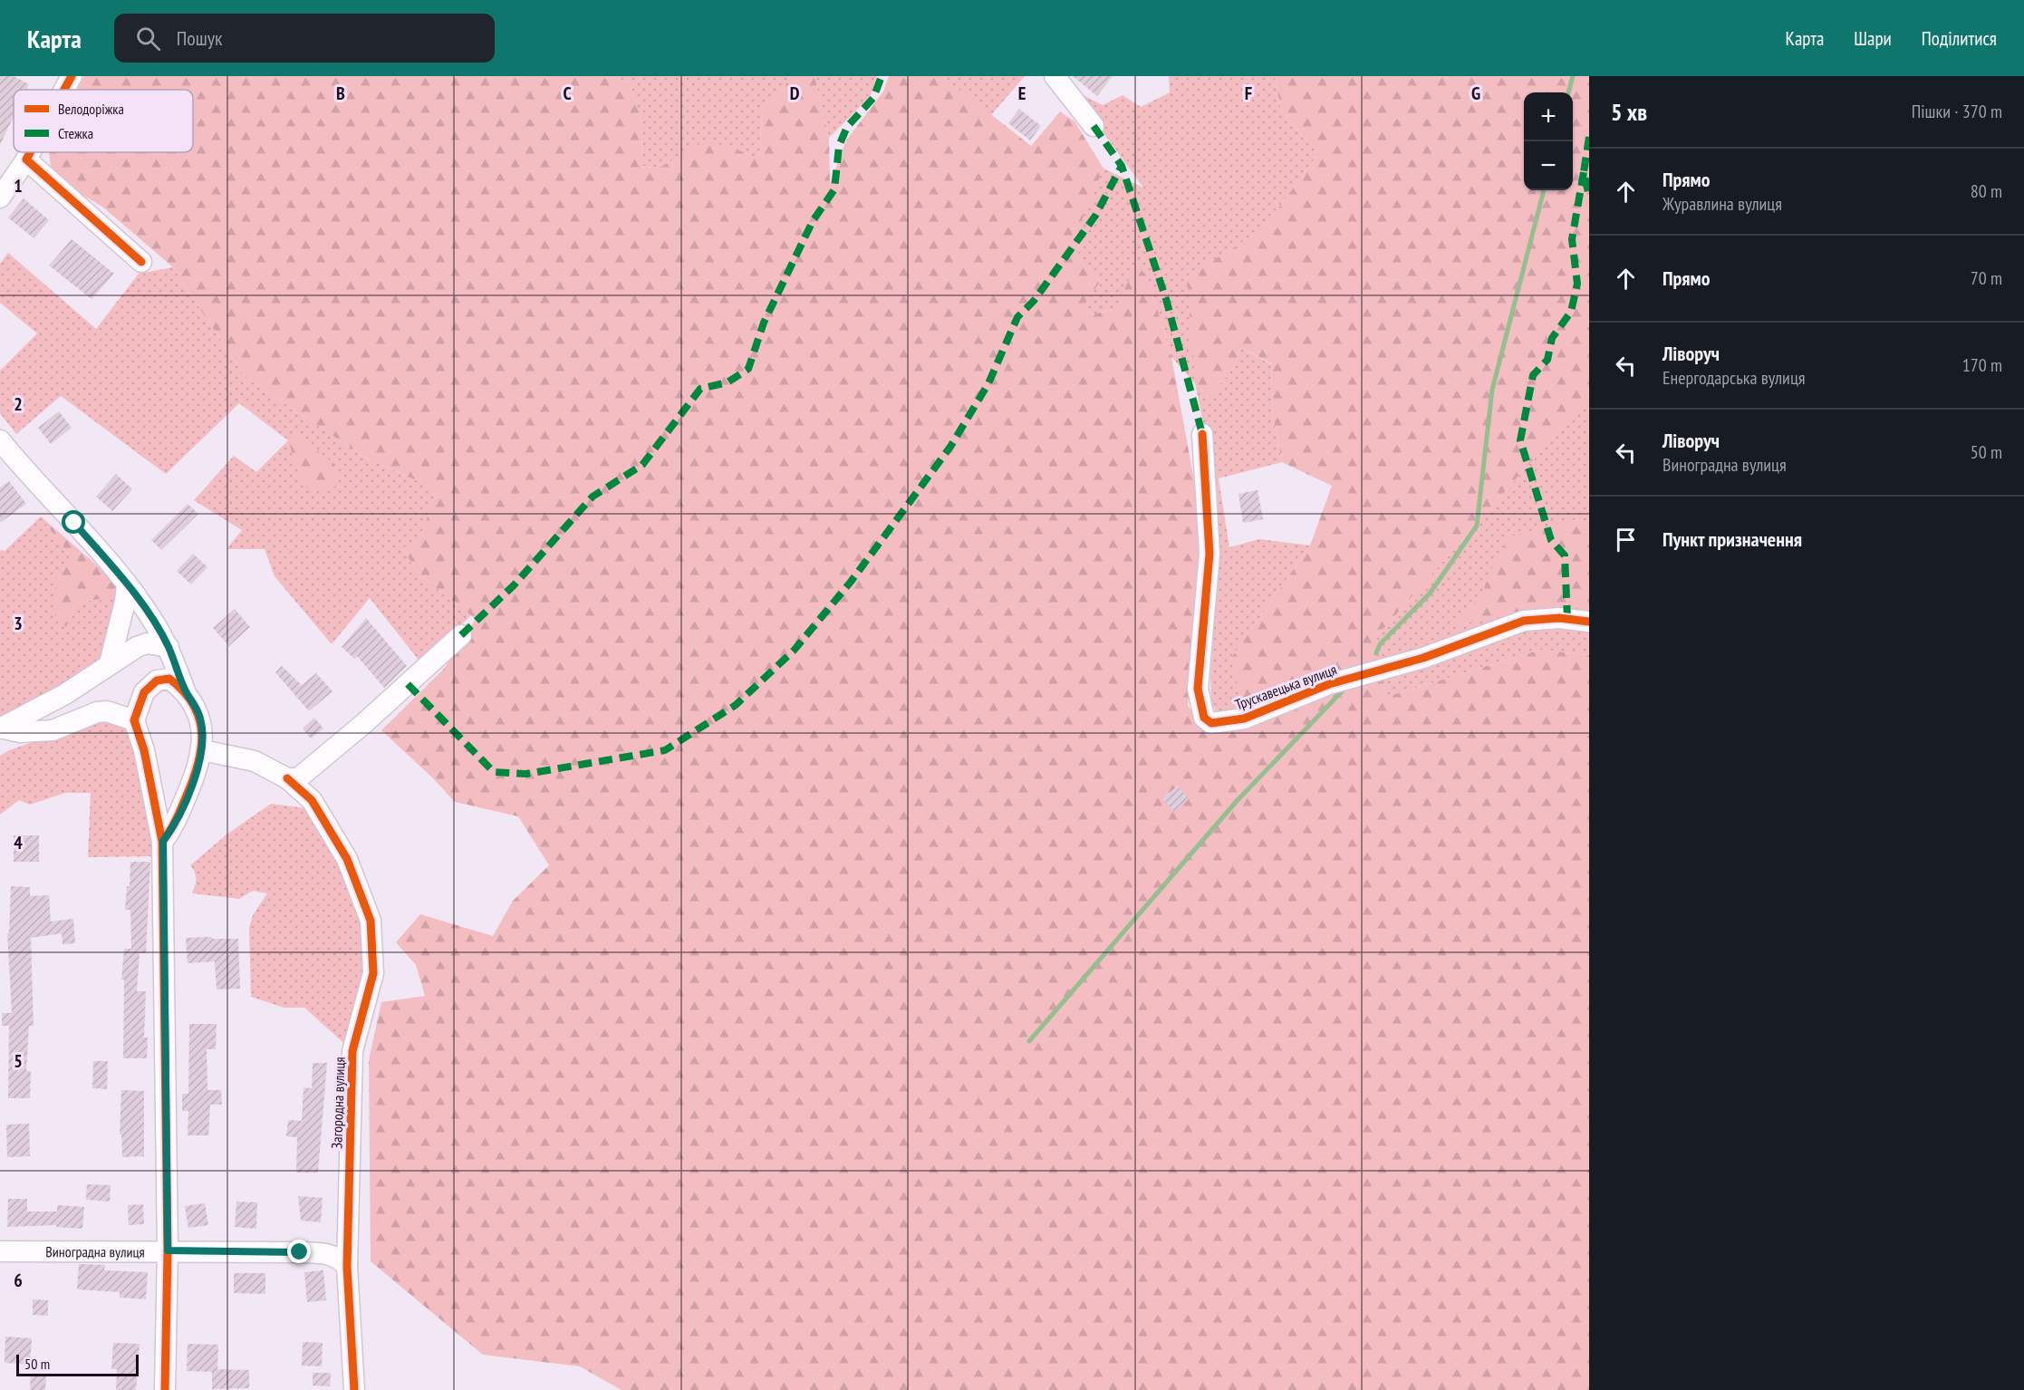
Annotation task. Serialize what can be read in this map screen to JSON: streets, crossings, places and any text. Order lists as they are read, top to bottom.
{
  "streets": {
    "street": ["Трускавецька вулиця", "Загородна вулиця", "Виноградна вулиця"]
  },
  "crossings": [
    ["Загородна вулиця", "Виноградна вулиця"]
  ],
  "legend": ["Велодоріжка", "Стежка"],
  "scale_bar": "50 m",
  "page": {
    "header": "Карта",
    "search": "Пошук",
    "nav": ["Карта", "Шари", "Поділитися"],
    "heading": ["5 хв", "Пішки · 370 m"],
    "map_buttons": ["+", "−"],
    "list": [
      ["Прямо", "Журавлина вулиця", "80 m"],
      ["Прямо", "70 m"],
      ["Ліворуч", "Енергодарська вулиця", "170 m"],
      ["Ліворуч", "Виноградна вулиця", "50 m"],
      "Пункт призначення"
    ],
    "scale": "50 m"
  },
  "grid": {
    "columns": [
      "B",
      "C",
      "D",
      "E",
      "F",
      "G"
    ],
    "rows": [
      "1",
      "2",
      "3",
      "4",
      "5",
      "6"
    ]
  }
}
